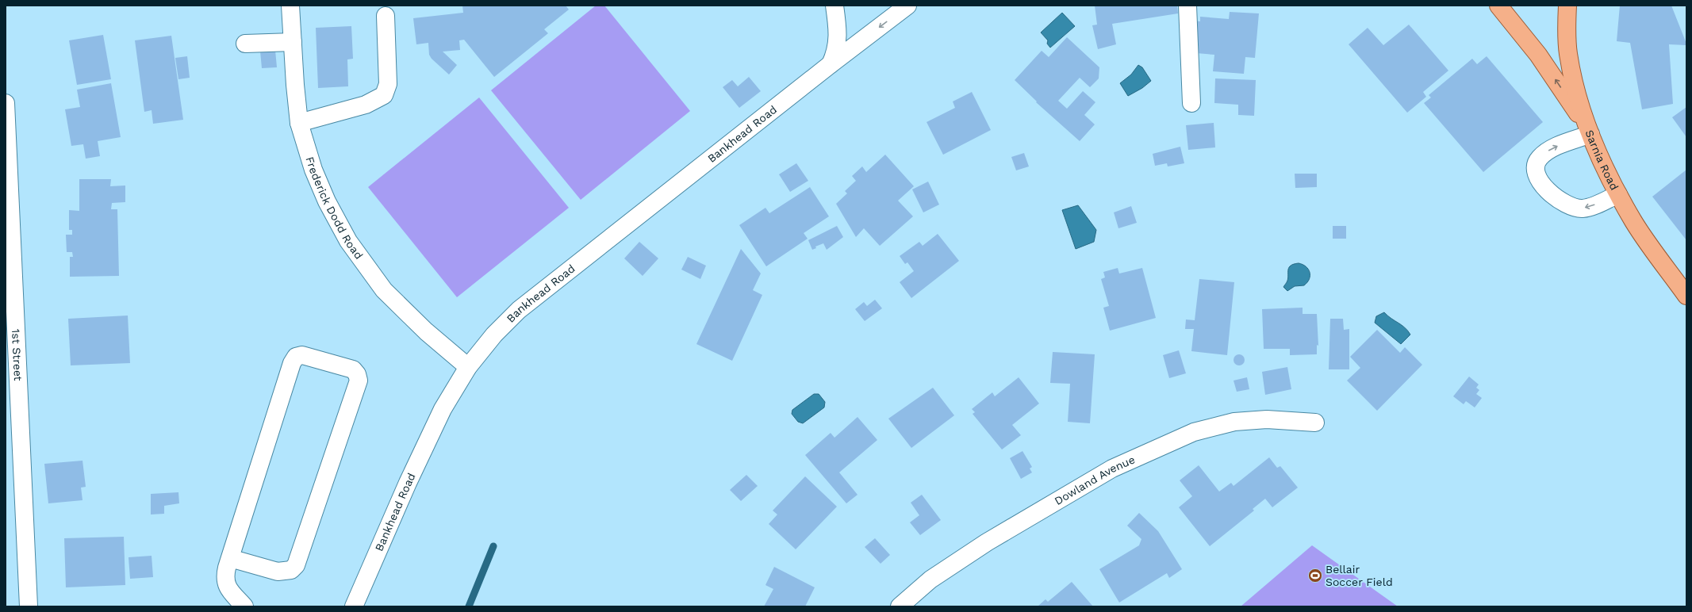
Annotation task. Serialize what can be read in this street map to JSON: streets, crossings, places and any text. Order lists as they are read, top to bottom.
{
  "streets": {
    "main road": ["Sarnia Road"],
    "street": [
      "Bankhead Road",
      "Frederick Dodd Road",
      "1st Street",
      "Dowland Avenue"
    ]
  },
  "crossings": [
    ["Bankhead Road", "Frederick Dodd Road"]
  ],
  "places": {
    "sports": ["Bellair Soccer Field"]
  }
}
